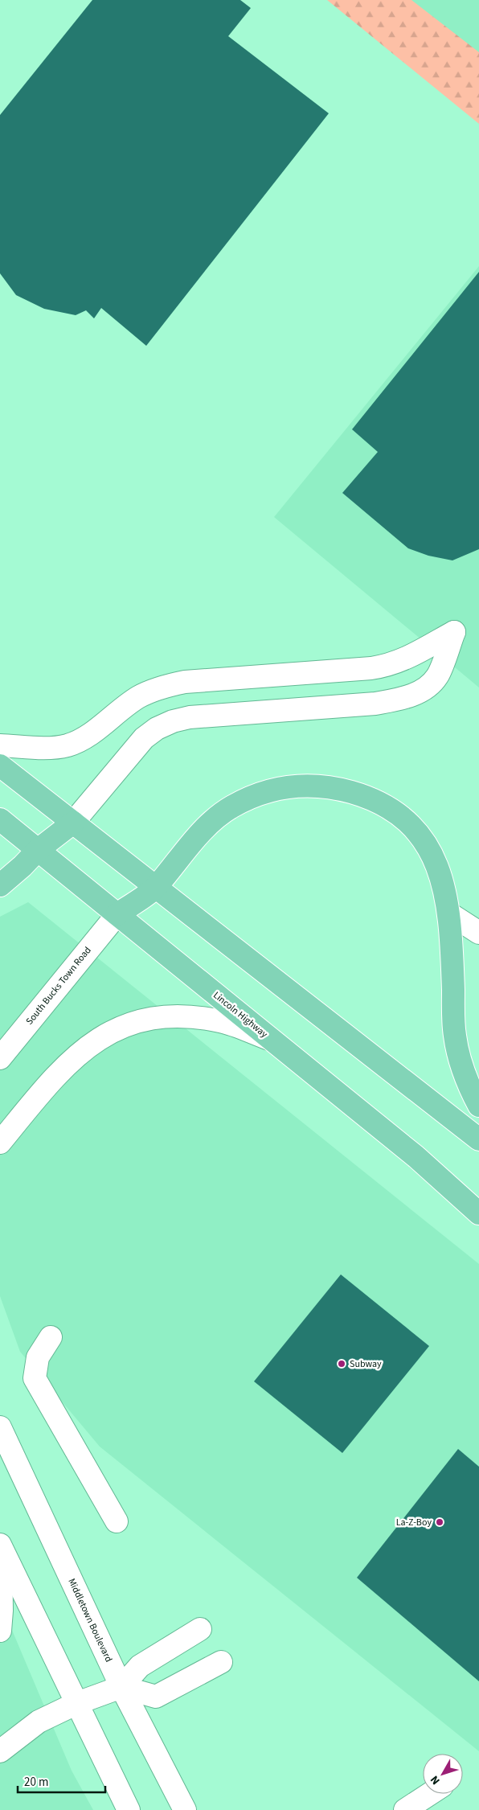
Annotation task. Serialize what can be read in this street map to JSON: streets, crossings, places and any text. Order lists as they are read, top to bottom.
{
  "streets": {
    "main road": ["Lincoln Highway"],
    "street": ["South Bucks Town Road", "Middletown Boulevard"]
  },
  "crossings": [
    ["South Bucks Town Road", "Lincoln Highway"]
  ],
  "places": ["Subway", "La-Z-Boy"],
  "scale_bar": "20 m",
  "north": "bottom left"
}
